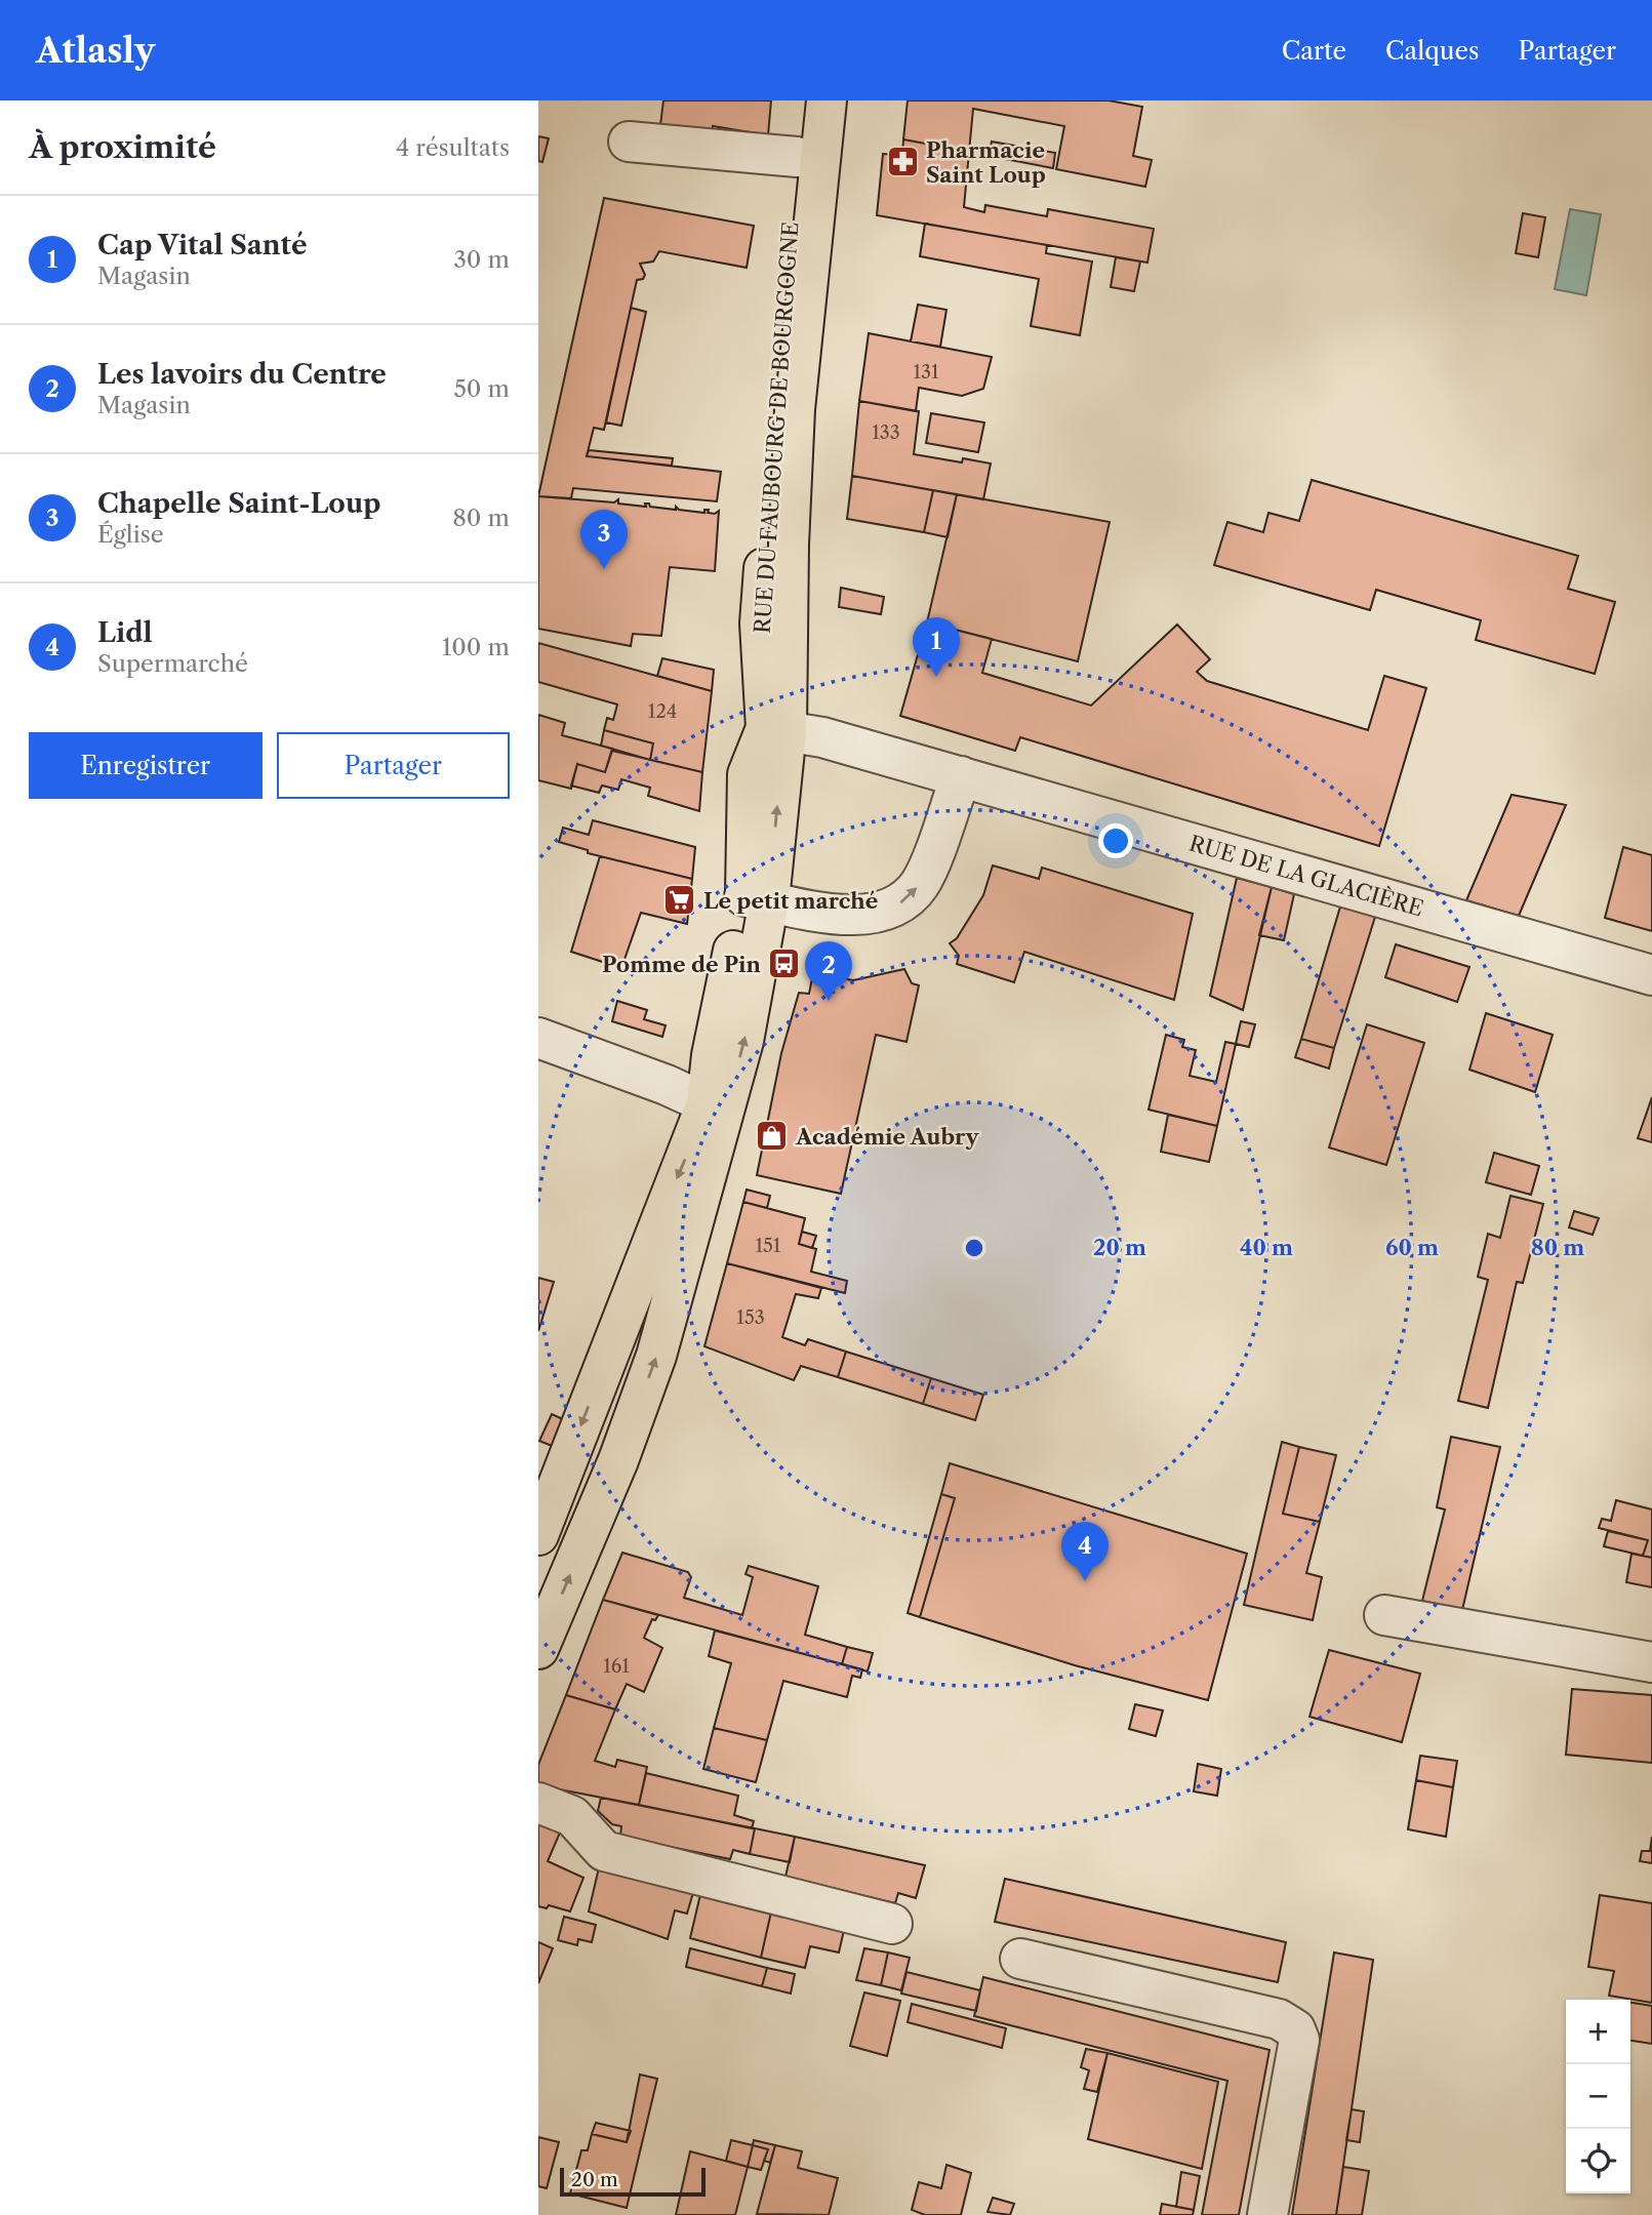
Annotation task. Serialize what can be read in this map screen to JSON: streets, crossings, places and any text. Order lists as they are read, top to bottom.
{
  "streets": {
    "main road": ["RUE DU FAUBOURG DE BOURGOGNE"],
    "street": ["RUE DE LA GLACIÈRE"]
  },
  "crossings": [
    ["RUE DU FAUBOURG DE BOURGOGNE", "RUE DE LA GLACIÈRE"]
  ],
  "places": {
    "pharmacy": ["Pharmacie Saint Loup"],
    "supermarket": ["Le petit marché"],
    "bus stop": ["Pomme de Pin"],
    "shop": ["Académie Aubry"]
  },
  "house_numbers": [
    "131",
    "133",
    "124",
    "151",
    "153",
    "161"
  ],
  "scale_bar": "20 m",
  "page": {
    "header": "Atlasly",
    "nav": ["Carte", "Calques", "Partager"],
    "heading": ["À proximité", "4 résultats"],
    "list": [
      {
        "mark": "1",
        "name": "Cap Vital Santé",
        "note": "Magasin",
        "value": "30 m"
      },
      {
        "mark": "2",
        "name": "Les lavoirs du Centre",
        "note": "Magasin",
        "value": "50 m"
      },
      {
        "mark": "3",
        "name": "Chapelle Saint-Loup",
        "note": "Église",
        "value": "80 m"
      },
      {
        "mark": "4",
        "name": "Lidl",
        "note": "Supermarché",
        "value": "100 m"
      }
    ],
    "pins": [
      "3",
      "1",
      "2",
      "4"
    ],
    "buttons": ["Enregistrer", "Partager"],
    "map_buttons": ["+", "−"],
    "scale": "20 m"
  },
  "rings": [
    "20 m",
    "40 m",
    "60 m",
    "80 m"
  ]
}
